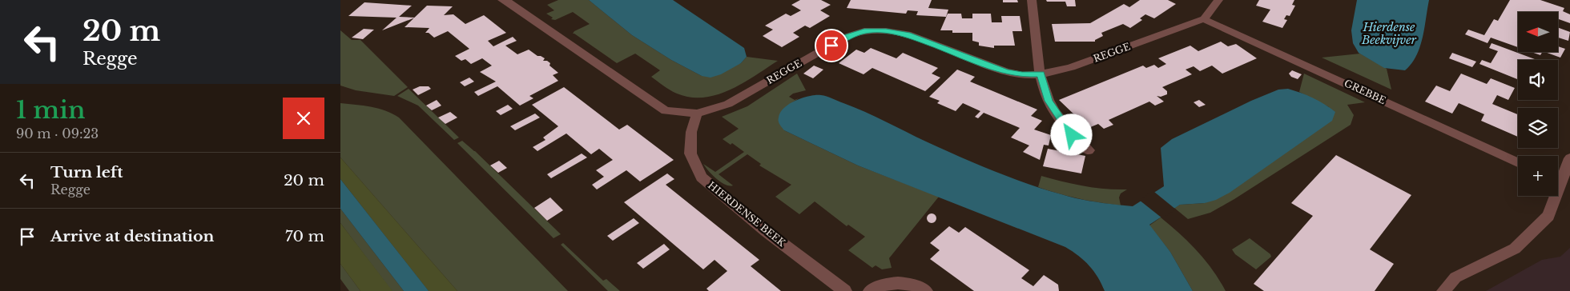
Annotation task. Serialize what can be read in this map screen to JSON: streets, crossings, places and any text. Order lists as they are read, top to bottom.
{
  "streets": {
    "street": ["REGGE", "GREBBE", "HIERDENSE BEEK"]
  },
  "crossings": [
    ["REGGE", "GREBBE"],
    ["REGGE", "HIERDENSE BEEK"]
  ],
  "water": ["Hierdense Beekvijver"],
  "north": "left",
  "page": {
    "turn": ["20 m", "Regge"],
    "map_buttons": "+",
    "heading": ["1 min", "90 m · 09:23"],
    "list": [
      {
        "name": "Turn left",
        "note": "Regge",
        "value": "20 m"
      },
      {
        "name": "Arrive at destination",
        "value": "70 m"
      }
    ]
  }
}
